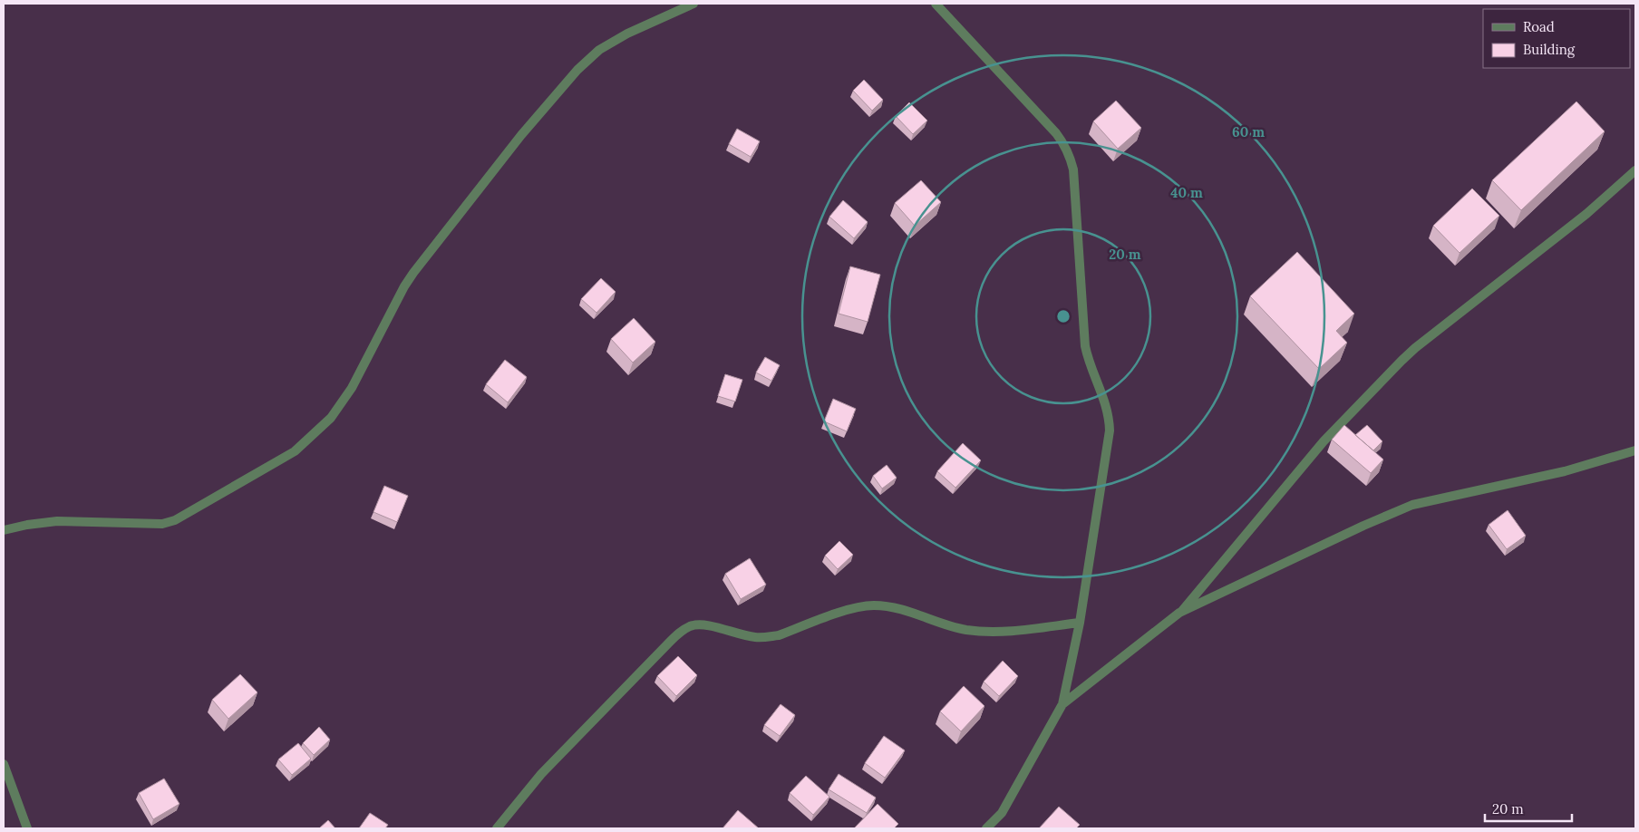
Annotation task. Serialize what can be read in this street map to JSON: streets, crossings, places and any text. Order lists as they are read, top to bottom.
{
  "legend": ["Road", "Building"],
  "scale_bar": "20 m",
  "rings": ["60 m", "40 m", "20 m"]
}
